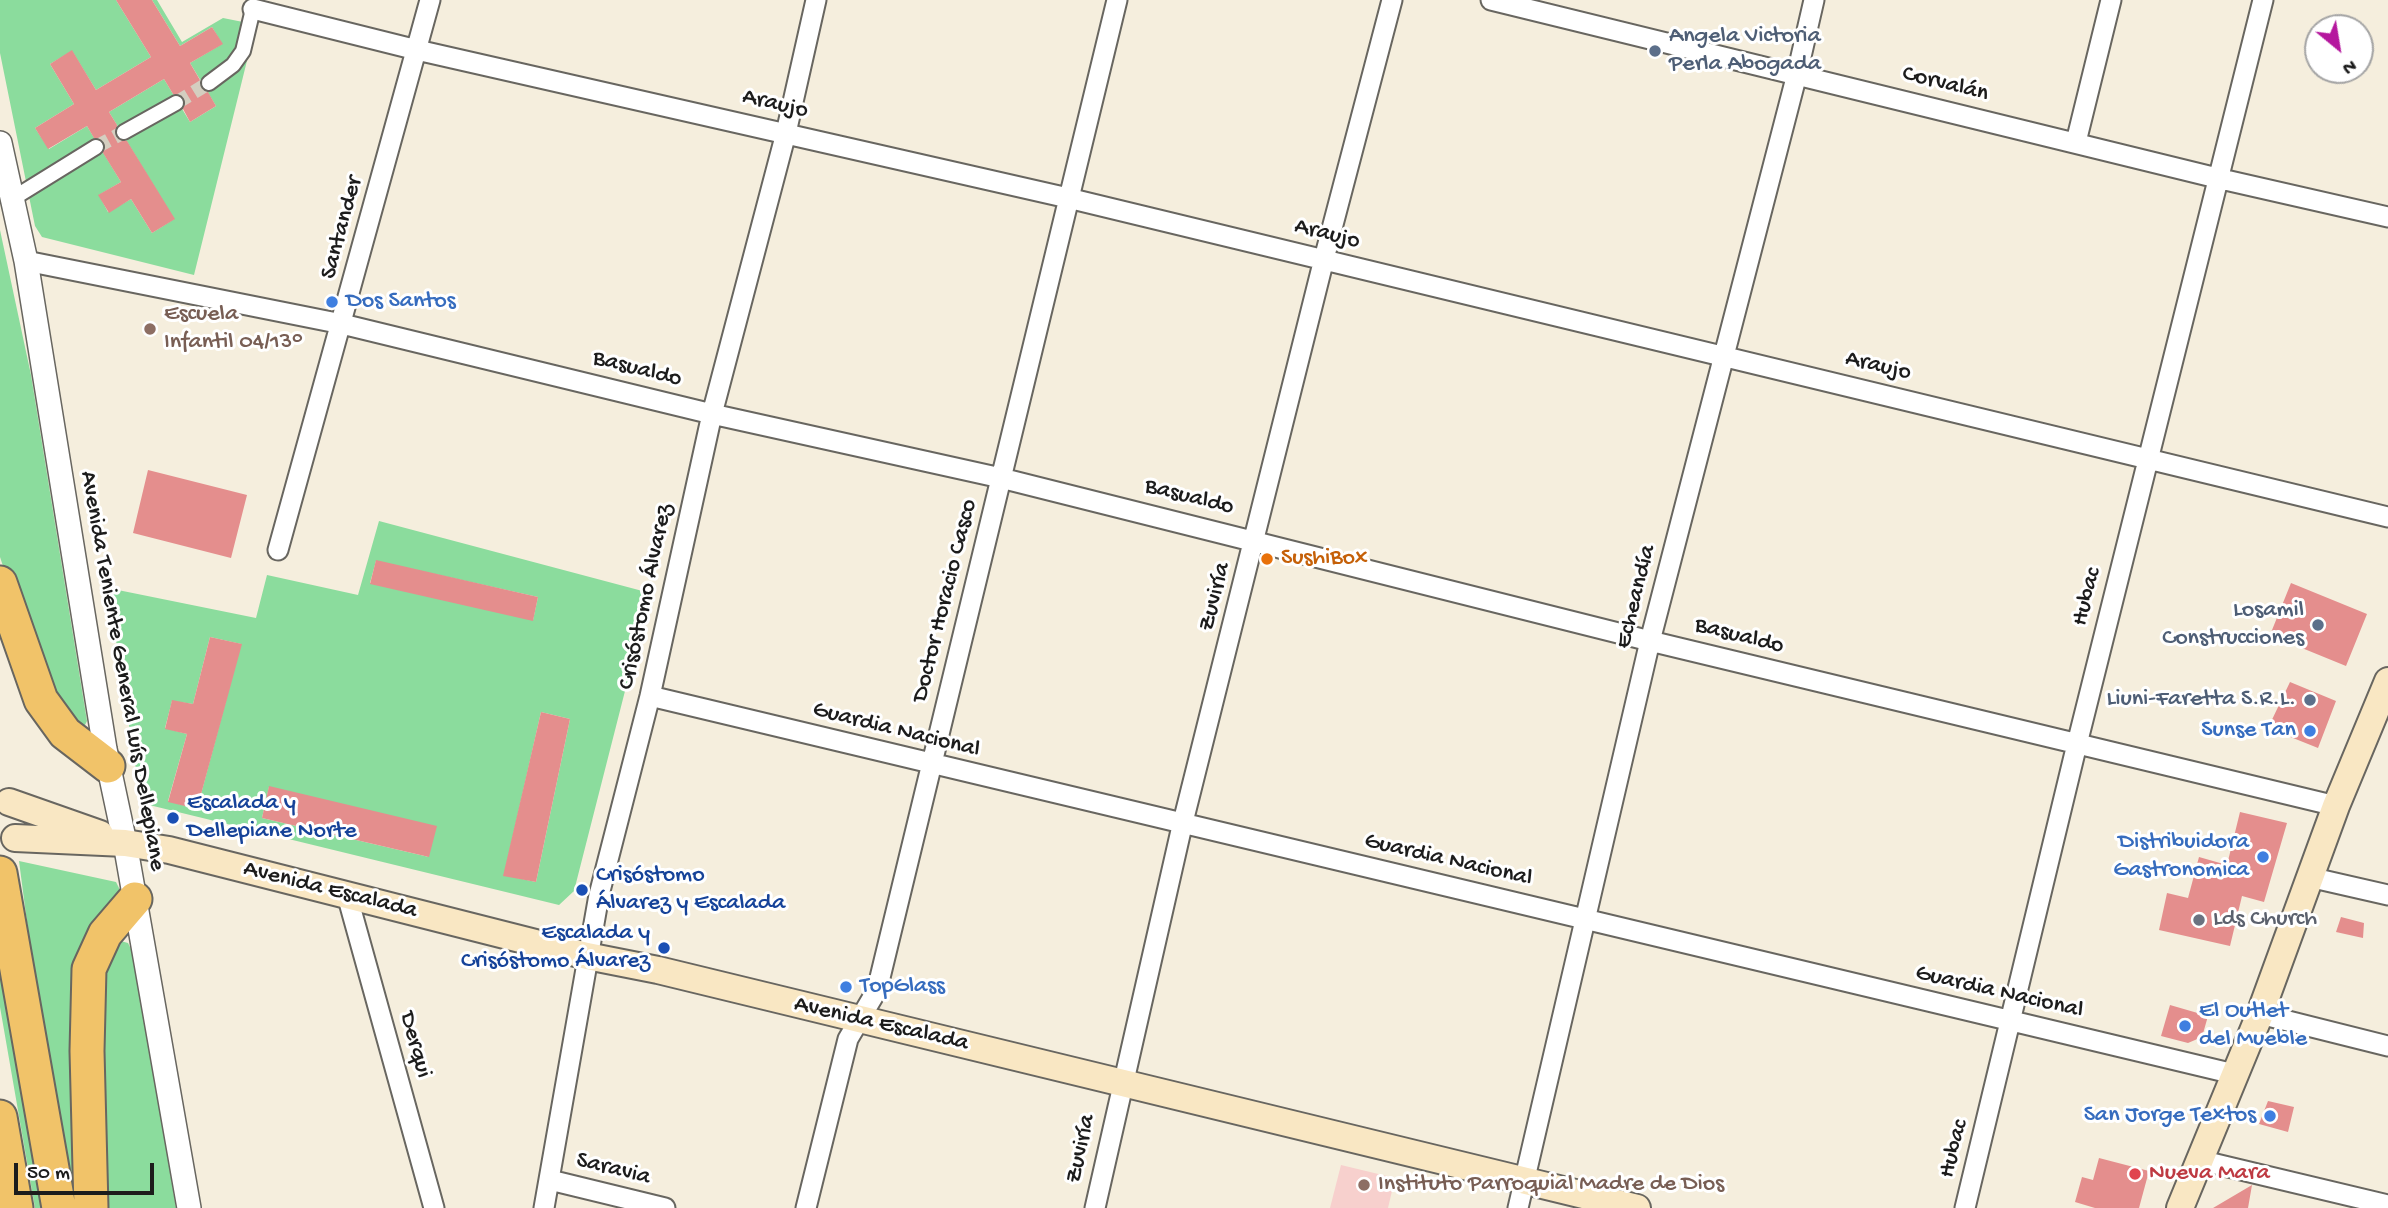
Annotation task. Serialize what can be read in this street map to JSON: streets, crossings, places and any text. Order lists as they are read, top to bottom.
{
  "streets": {
    "main road": ["Avenida Escalada"],
    "street": [
      "Corvalán",
      "Araujo",
      "Santander",
      "Basualdo",
      "Crisóstomo Álvarez",
      "Zuviría",
      "Echeandía",
      "Hubac",
      "Doctor Horacio Casco",
      "Avenida Teniente General Luís Dellepiane",
      "Guardia Nacional",
      "Derqui",
      "Saravia"
    ]
  },
  "crossings": [
    ["Corvalán", "Echeandía"],
    ["Corvalán", "Hubac"],
    ["Araujo", "Santander"],
    ["Araujo", "Crisóstomo Álvarez"],
    ["Araujo", "Zuviría"],
    ["Araujo", "Echeandía"],
    ["Araujo", "Hubac"],
    ["Araujo", "Doctor Horacio Casco"],
    ["Santander", "Basualdo"],
    ["Basualdo", "Crisóstomo Álvarez"],
    ["Basualdo", "Zuviría"],
    ["Basualdo", "Echeandía"],
    ["Basualdo", "Hubac"],
    ["Basualdo", "Doctor Horacio Casco"],
    ["Basualdo", "Avenida Teniente General Luís Dellepiane"],
    ["Crisóstomo Álvarez", "Guardia Nacional"],
    ["Crisóstomo Álvarez", "Avenida Escalada"],
    ["Crisóstomo Álvarez", "Saravia"],
    ["Zuviría", "Guardia Nacional"],
    ["Zuviría", "Avenida Escalada"],
    ["Echeandía", "Guardia Nacional"],
    ["Echeandía", "Avenida Escalada"],
    ["Hubac", "Guardia Nacional"],
    ["Doctor Horacio Casco", "Guardia Nacional"],
    ["Doctor Horacio Casco", "Avenida Escalada"],
    ["Avenida Teniente General Luís Dellepiane", "Avenida Escalada"],
    ["Avenida Escalada", "Derqui"]
  ],
  "places": [
    "Angela Victoria Perla Abogada",
    "Dos Santos",
    "Escuela Infantil 04/13°",
    "SushiBox",
    "Losamil Construcciones",
    "Liuni-Faretta S.R.L.",
    "Sunse Tan",
    "Escalada y Dellepiane Norte",
    "Distribuidora Gastronomica",
    "Crisóstomo Álvarez y Escalada",
    "Lds Church",
    "Escalada y Crisóstomo Álvarez",
    "TopGlass",
    "El Outlet del Mueble",
    "San Jorge Textos",
    "Nueva Mara",
    "Instituto Parroquial Madre de Dios"
  ],
  "scale_bar": "50 m",
  "north": "bottom right"
}
